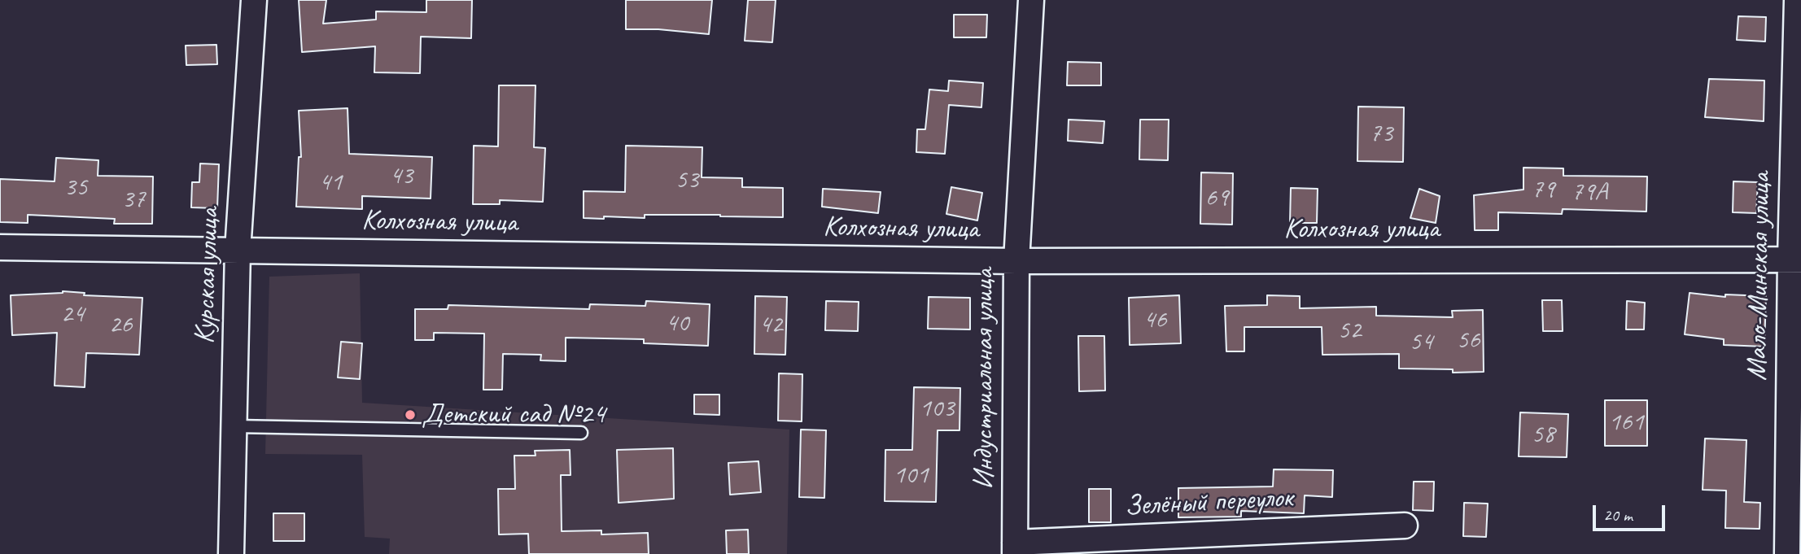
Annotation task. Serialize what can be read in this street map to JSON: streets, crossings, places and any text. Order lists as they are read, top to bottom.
{
  "streets": {
    "street": [
      "Колхозная улица",
      "Курская улица",
      "Мало-Минская улица",
      "Индустриальная улица",
      "Зелёный переулок"
    ]
  },
  "crossings": [
    ["Колхозная улица", "Курская улица"],
    ["Колхозная улица", "Мало-Минская улица"],
    ["Колхозная улица", "Индустриальная улица"],
    ["Индустриальная улица", "Зелёный переулок"]
  ],
  "places": ["Детский сад №24"],
  "house_numbers": [
    "73",
    "43",
    "53",
    "41",
    "35",
    "79",
    "79А",
    "69",
    "37",
    "24",
    "46",
    "40",
    "26",
    "42",
    "52",
    "56",
    "54",
    "103",
    "161",
    "58",
    "101"
  ],
  "scale_bar": "20 m"
}
